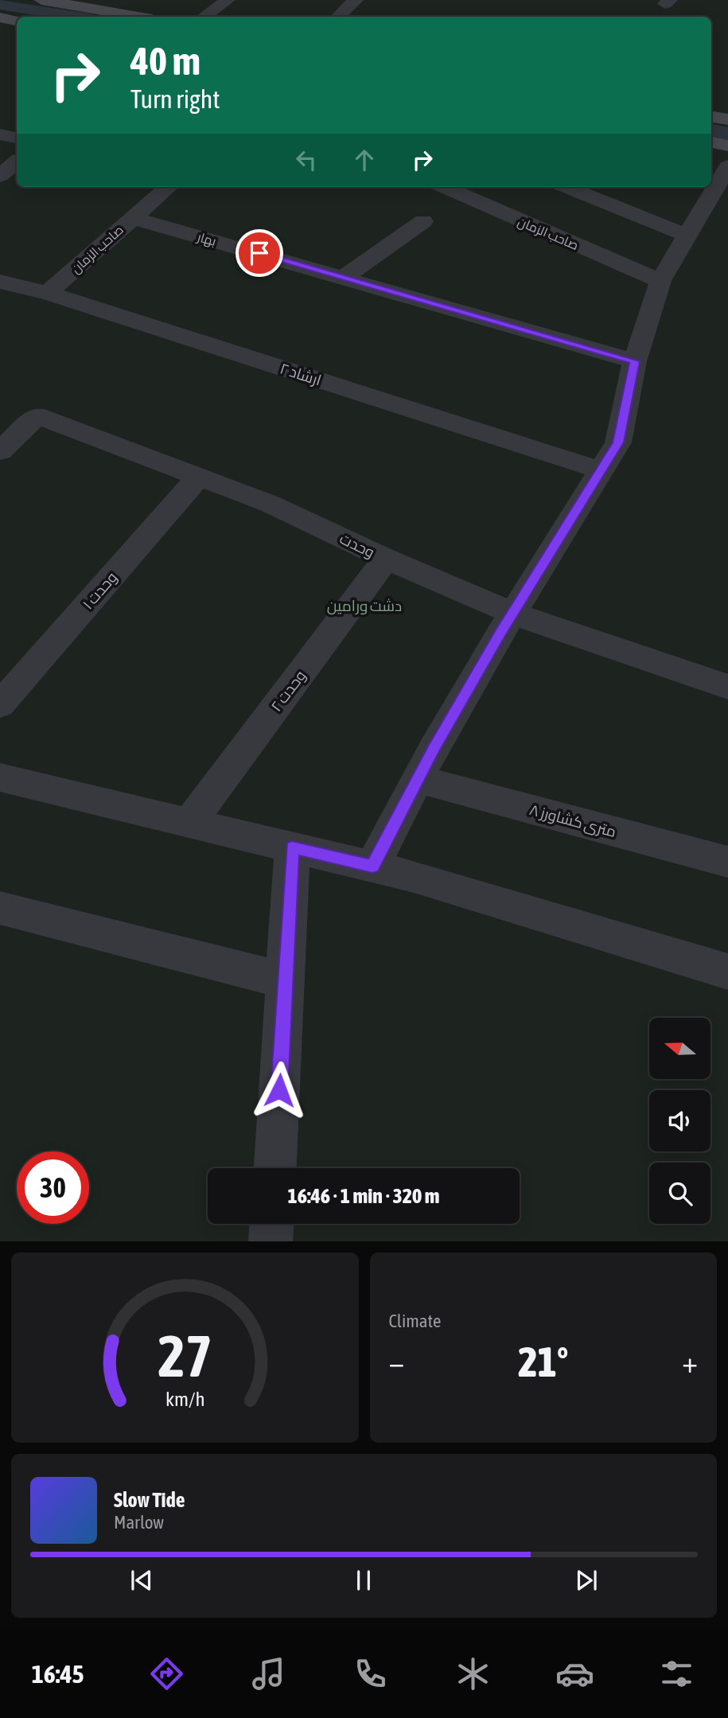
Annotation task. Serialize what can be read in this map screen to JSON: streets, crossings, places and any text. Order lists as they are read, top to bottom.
{
  "streets": {
    "street": [
      "صاحب الزمان",
      "بهار",
      "ارشاد ۲",
      "وحدت",
      "وحدت ۱",
      "وحدت ۲",
      "۸ متری کشاورز"
    ]
  },
  "crossings": [
    ["صاحب الزمان", "بهار"],
    ["صاحب الزمان", "ارشاد ۲"],
    ["وحدت", "وحدت ۱"],
    ["وحدت", "وحدت ۲"]
  ],
  "parks": ["دشت ورامین"],
  "north": "left",
  "page": {
    "turn": ["40 m", "Turn right"],
    "limit": "30",
    "trip": "16:46 · 1 min · 320 m",
    "tile": "Climate",
    "heat": ["−", "21°", "+"],
    "song": ["Slow Tide", "Marlow"],
    "tabs": "16:45",
    "gauge": ["27", "km/h"]
  }
}
